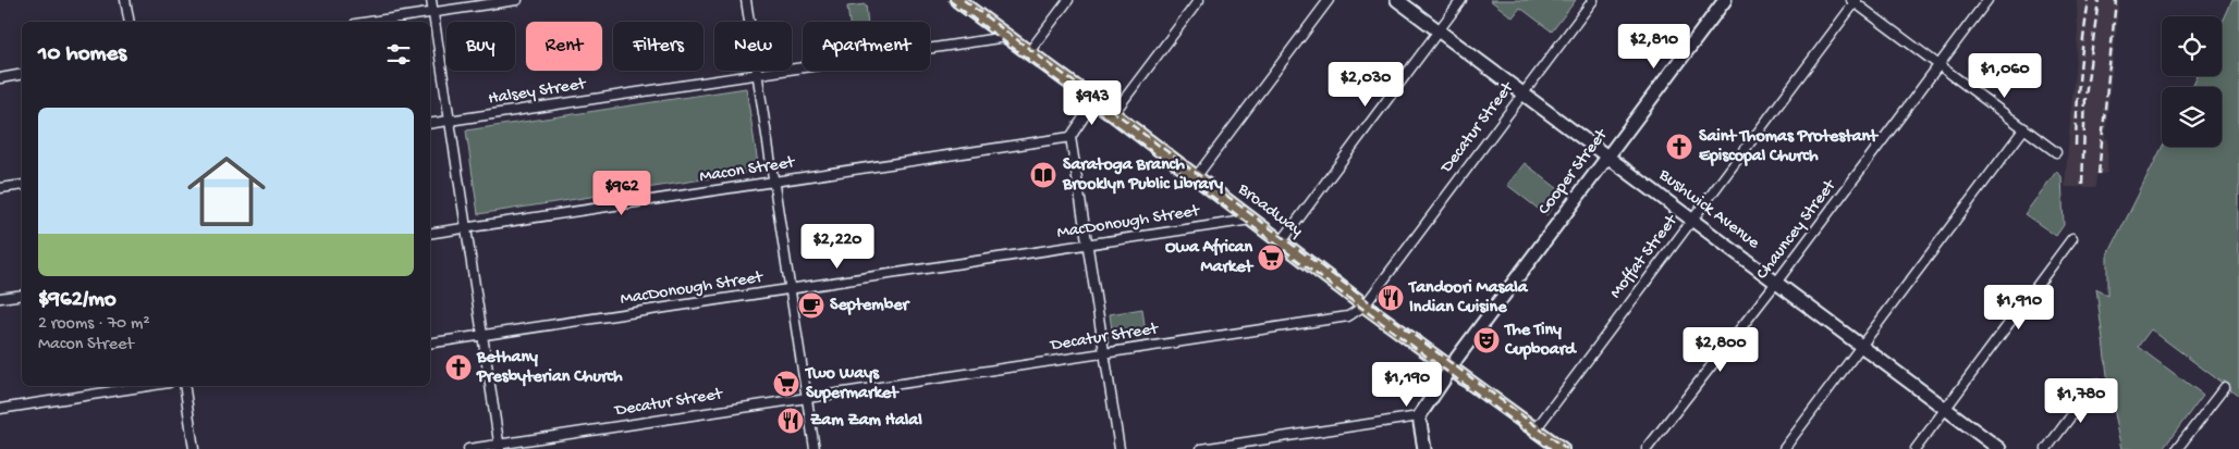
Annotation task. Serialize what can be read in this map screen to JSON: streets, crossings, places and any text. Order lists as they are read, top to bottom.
{
  "streets": {
    "main road": ["Cooper Street", "Bushwick Avenue", "Broadway"],
    "street": [
      "Halsey Street",
      "Decatur Street",
      "Macon Street",
      "MacDonough Street",
      "Chauncey Street",
      "Moffat Street"
    ]
  },
  "crossings": [
    ["Halsey Street", "Broadway"],
    ["Decatur Street", "Bushwick Avenue"],
    ["Decatur Street", "Broadway"],
    ["Cooper Street", "Bushwick Avenue"],
    ["Cooper Street", "Broadway"],
    ["Bushwick Avenue", "Chauncey Street"],
    ["Bushwick Avenue", "Moffat Street"],
    ["Broadway", "MacDonough Street"],
    ["Broadway", "Moffat Street"]
  ],
  "places": {
    "church": ["Saint Thomas Protestant Episcopal Church", "Bethany Presbyterian Church"],
    "library": ["Saratoga Branch Brooklyn Public Library"],
    "supermarket": ["Owa African Market", "Two Ways Supermarket"],
    "restaurant": ["Tandoori Masala Indian Cuisine", "Zam Zam Halal"],
    "cafe": ["September"],
    "theatre": ["The Tiny Cupboard"]
  },
  "page": {
    "chip": [
      "Buy",
      "Rent",
      "Filters",
      "New",
      "Apartment"
    ],
    "heading": "10 homes",
    "price": [
      "$2,810",
      "$1,060",
      "$2,030",
      "$943",
      "$962",
      "$2,220",
      "$1,910",
      "$2,800",
      "$1,190",
      "$1,780"
    ],
    "list": [
      {
        "name": "$962/mo",
        "note": "2 rooms · 70 m² · Macon Street"
      }
    ]
  }
}
